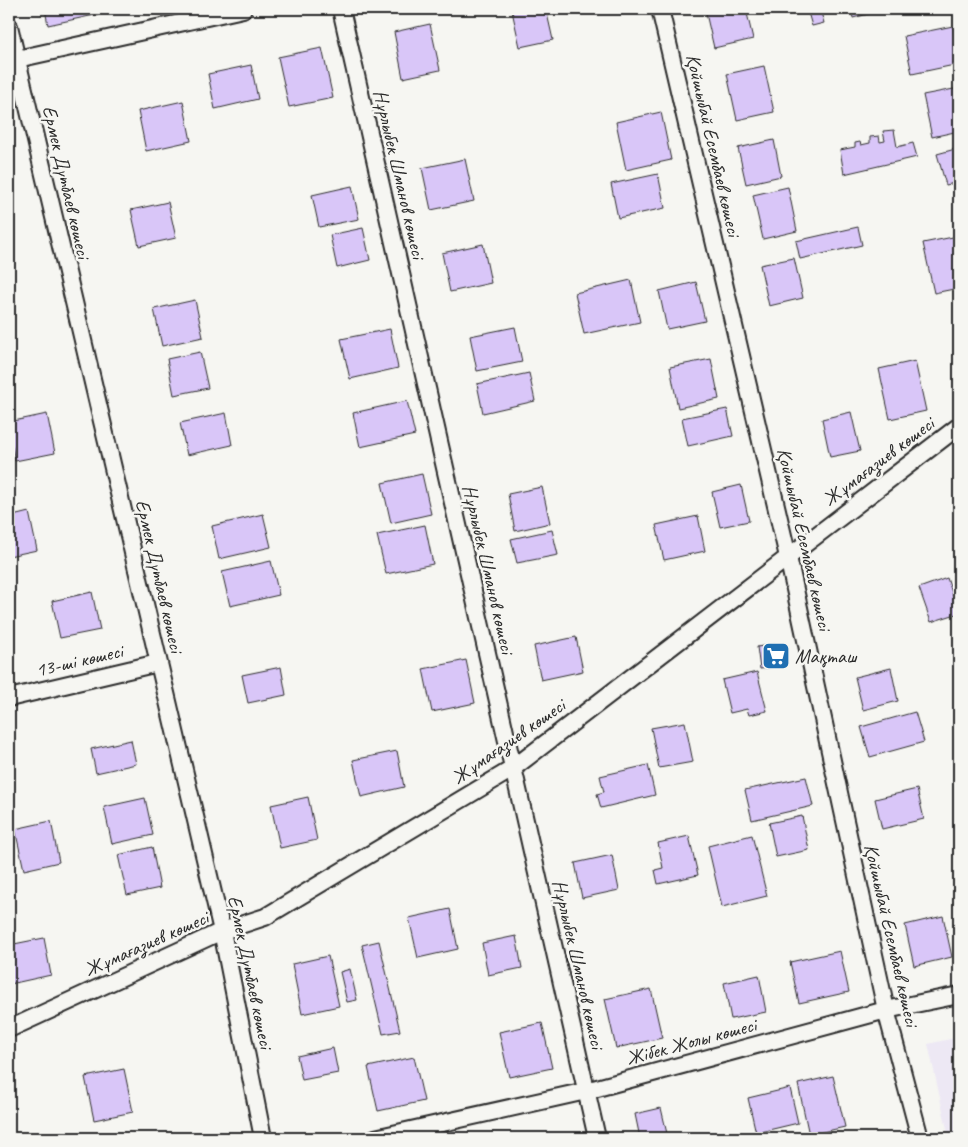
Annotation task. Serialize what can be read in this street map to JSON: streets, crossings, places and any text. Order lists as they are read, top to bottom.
{
  "streets": {
    "street": [
      "Қойшыбай Есембаев көшесі",
      "Нұрлыбек Шманов көшесі",
      "Ермек Дүтбаев көшесi",
      "Жұмағазиев көшесі",
      "13-ші көшесi",
      "Жібек Жолы көшесі"
    ]
  },
  "crossings": [
    ["Қойшыбай Есембаев көшесі", "Жұмағазиев көшесі"],
    ["Қойшыбай Есембаев көшесі", "Жібек Жолы көшесі"],
    ["Нұрлыбек Шманов көшесі", "Жұмағазиев көшесі"],
    ["Нұрлыбек Шманов көшесі", "Жібек Жолы көшесі"],
    ["Ермек Дүтбаев көшесi", "Жұмағазиев көшесі"],
    ["Ермек Дүтбаев көшесi", "13-ші көшесi"]
  ],
  "places": {
    "supermarket": ["Мақташ"]
  }
}
